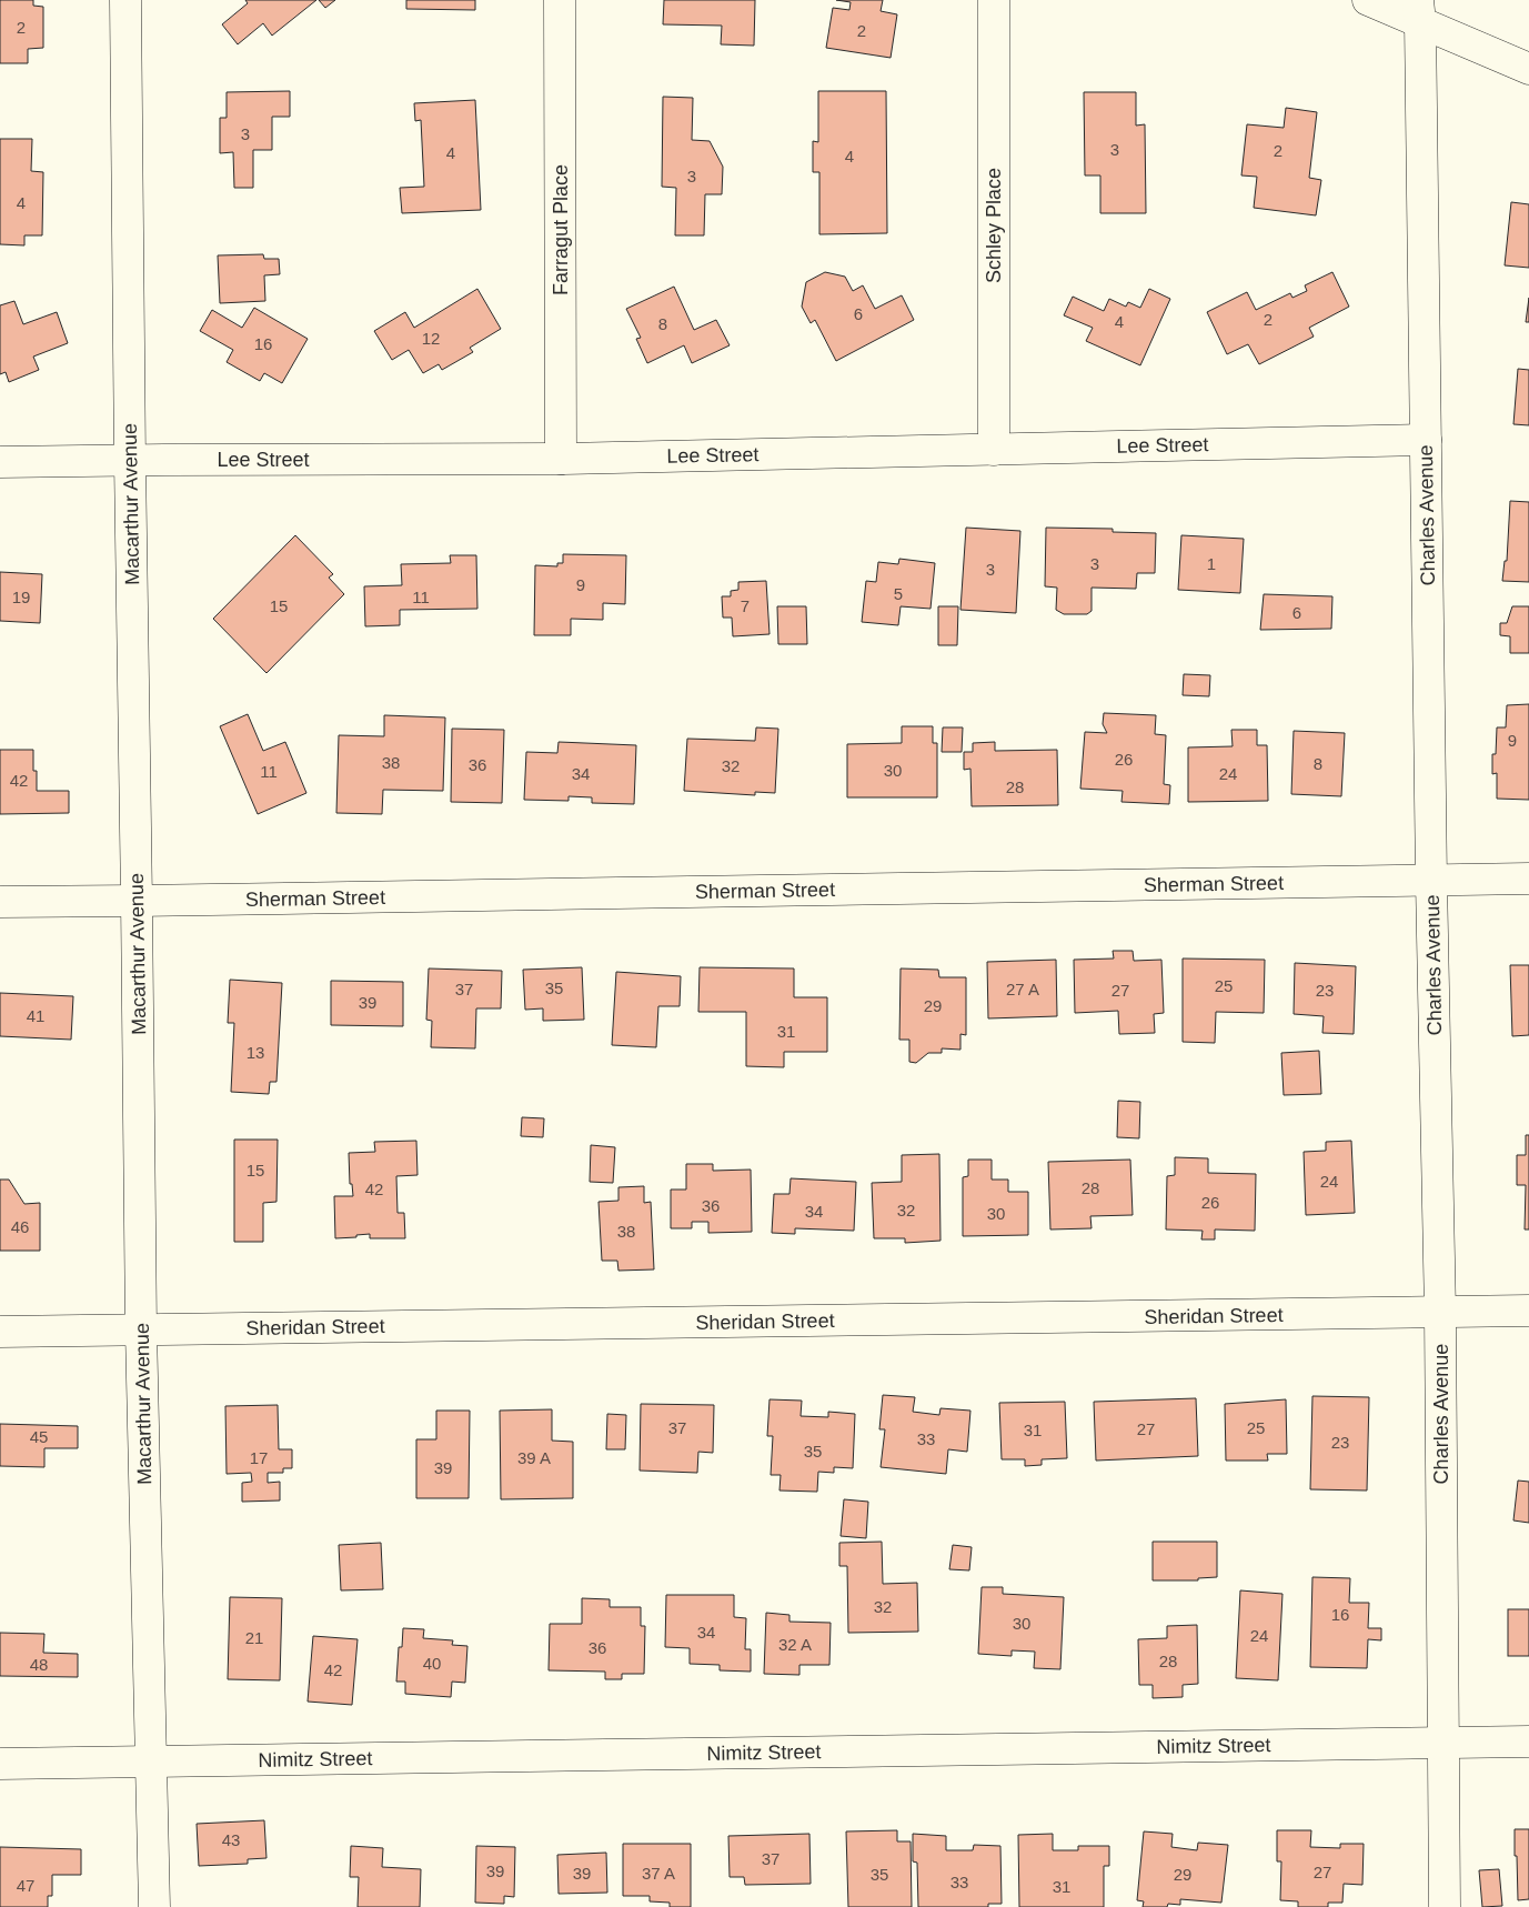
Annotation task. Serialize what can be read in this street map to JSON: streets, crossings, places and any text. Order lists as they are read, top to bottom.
{
  "streets": {
    "street": [
      "Schley Place",
      "Farragut Place",
      "Lee Street",
      "Macarthur Avenue",
      "Charles Avenue",
      "Sherman Street",
      "Sheridan Street",
      "Nimitz Street"
    ]
  },
  "crossings": [
    ["Schley Place", "Lee Street"],
    ["Farragut Place", "Lee Street"],
    ["Lee Street", "Macarthur Avenue"],
    ["Lee Street", "Charles Avenue"],
    ["Macarthur Avenue", "Sherman Street"],
    ["Macarthur Avenue", "Sheridan Street"],
    ["Macarthur Avenue", "Nimitz Street"],
    ["Charles Avenue", "Sherman Street"],
    ["Charles Avenue", "Sheridan Street"],
    ["Charles Avenue", "Nimitz Street"]
  ],
  "house_numbers": [
    "2",
    "2",
    "3",
    "3",
    "2",
    "4",
    "4",
    "3",
    "4",
    "6",
    "2",
    "4",
    "8",
    "12",
    "16",
    "3",
    "1",
    "3",
    "9",
    "5",
    "19",
    "11",
    "15",
    "7",
    "6",
    "9",
    "26",
    "38",
    "8",
    "36",
    "32",
    "30",
    "11",
    "34",
    "24",
    "42",
    "28",
    "25",
    "35",
    "37",
    "27 A",
    "27",
    "23",
    "39",
    "29",
    "41",
    "31",
    "13",
    "15",
    "24",
    "28",
    "42",
    "26",
    "36",
    "32",
    "34",
    "30",
    "46",
    "38",
    "37",
    "25",
    "27",
    "31",
    "45",
    "33",
    "23",
    "35",
    "17",
    "39 A",
    "39",
    "32",
    "16",
    "30",
    "34",
    "24",
    "21",
    "32 A",
    "36",
    "28",
    "40",
    "48",
    "42",
    "43",
    "37",
    "39",
    "27",
    "39",
    "37 A",
    "35",
    "29",
    "33",
    "47",
    "31"
  ]
}
